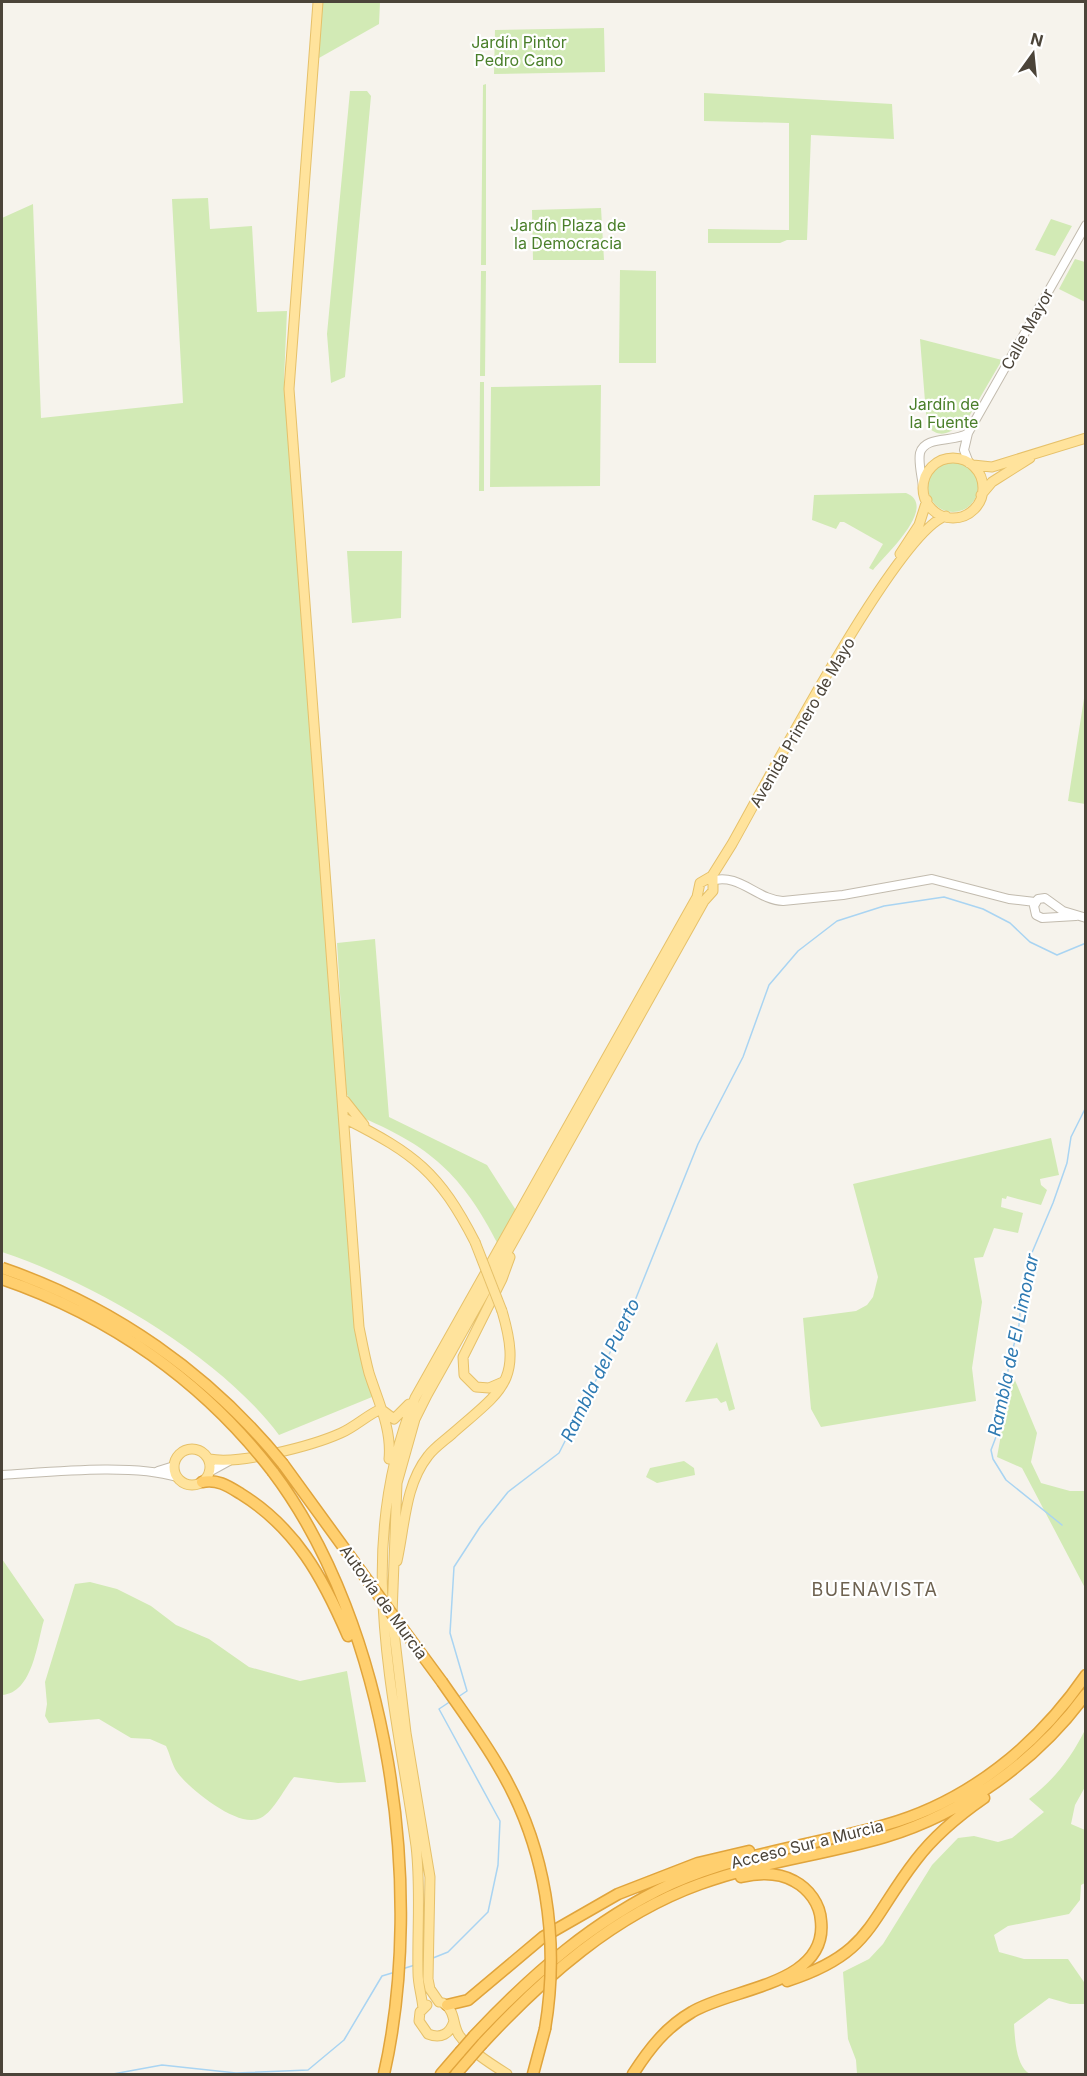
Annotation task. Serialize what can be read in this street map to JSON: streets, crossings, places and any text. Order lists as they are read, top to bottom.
{
  "streets": {
    "highway": ["Autovía de Murcia", "Acceso Sur a Murcia"],
    "main road": ["Avenida Primero de Mayo"],
    "street": ["Calle Mayor"]
  },
  "districts": ["BUENAVISTA"],
  "water": ["Rambla de El Limonar", "Rambla del Puerto"],
  "parks": ["Jardín Pintor Pedro Cano", "Jardín Plaza de la Democracia", "Jardín de la Fuente"],
  "north": "top"
}
